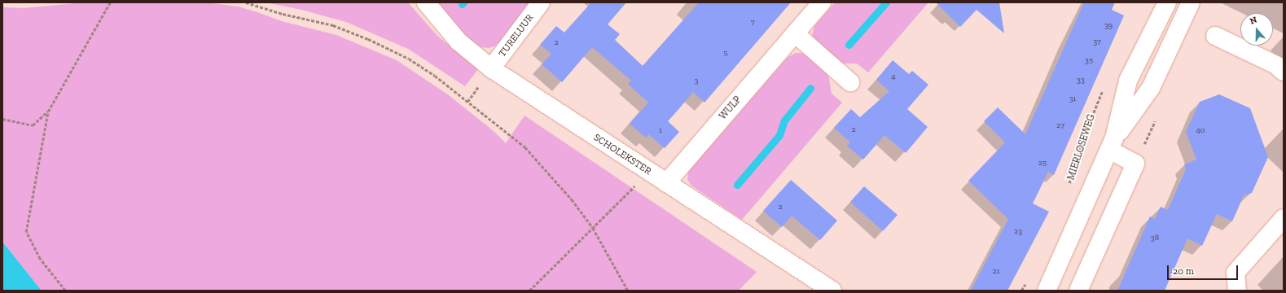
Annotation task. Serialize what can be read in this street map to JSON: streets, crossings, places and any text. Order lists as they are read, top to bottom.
{
  "streets": {
    "street": ["TURELUUR", "WULP", "SCHOLEKSTER"],
    "path": ["MIERLOSEWEG"]
  },
  "crossings": [
    ["TURELUUR", "SCHOLEKSTER"],
    ["WULP", "SCHOLEKSTER"]
  ],
  "house_numbers": [
    "7",
    "39",
    "37",
    "2",
    "5",
    "35",
    "4",
    "33",
    "3",
    "31",
    "27",
    "2",
    "1",
    "40",
    "25",
    "2",
    "23",
    "38",
    "21"
  ],
  "scale_bar": "20 m",
  "north": "top"
}
